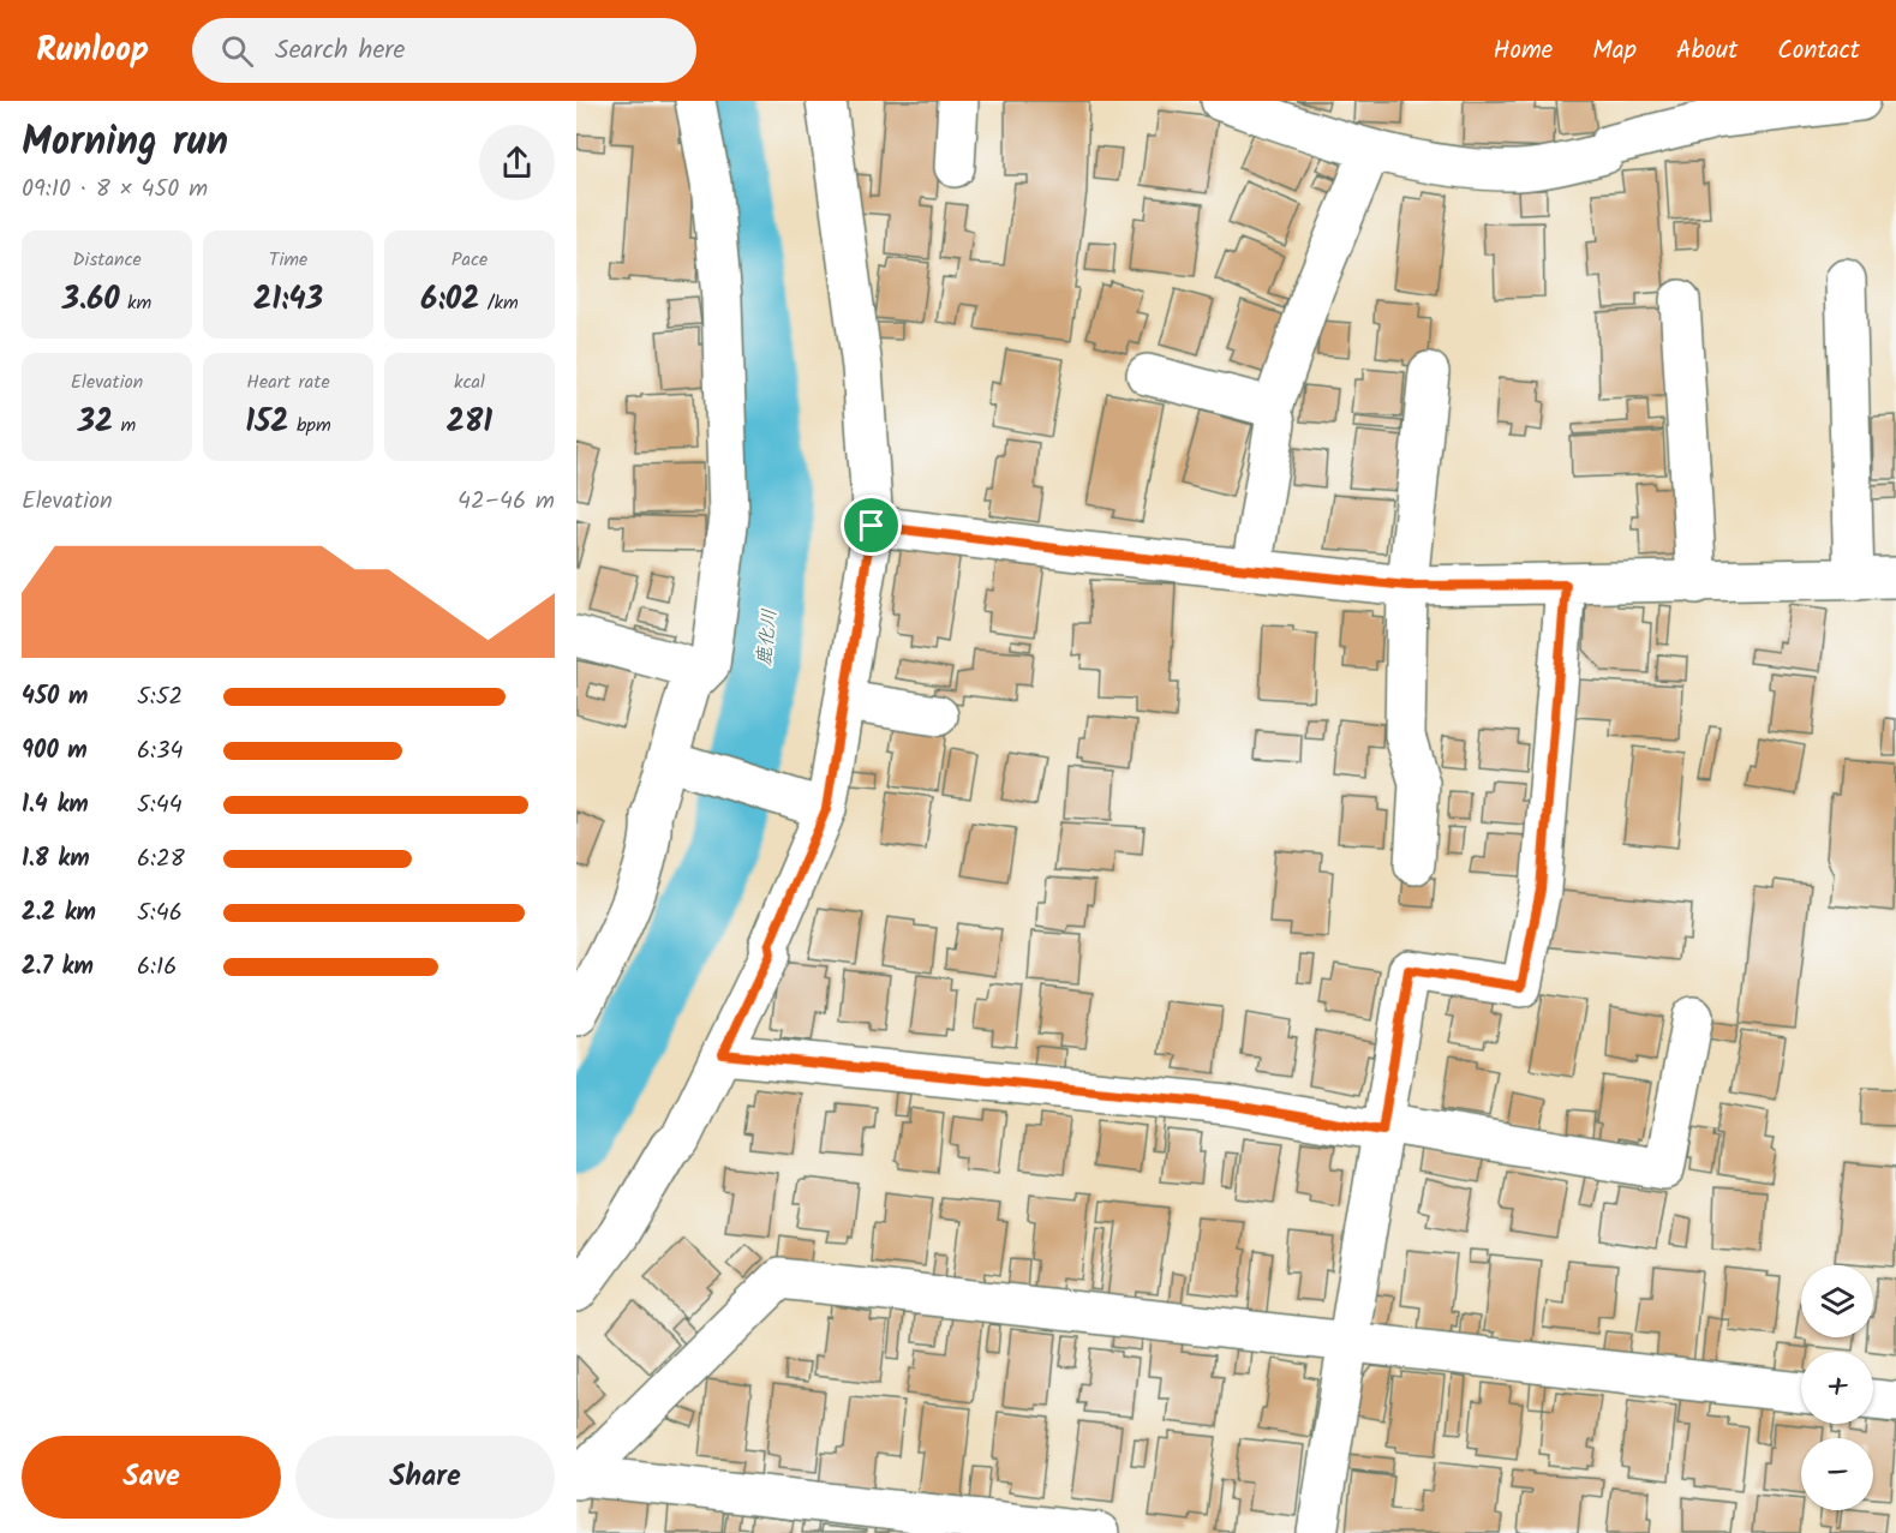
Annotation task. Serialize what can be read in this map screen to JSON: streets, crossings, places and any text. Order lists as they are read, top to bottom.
{
  "water": ["鹿化川"],
  "page": {
    "header": "Runloop",
    "search": "Search here",
    "nav": [
      "Home",
      "Map",
      "About",
      "Contact"
    ],
    "heading": ["Morning run", "09:10 · 8 × 450 m"],
    "stats": [
      ["Distance", "3.60 km"],
      ["Time", "21:43"],
      ["Pace", "6:02 /km"],
      ["Elevation", "32 m"],
      ["Heart rate", "152 bpm"],
      ["kcal", "281"]
    ],
    "chart": ["Elevation", "42–46 m"],
    "list": [
      {
        "name": "450 m",
        "note": "5:52"
      },
      {
        "name": "900 m",
        "note": "6:34"
      },
      {
        "name": "1.4 km",
        "note": "5:44"
      },
      {
        "name": "1.8 km",
        "note": "6:28"
      },
      {
        "name": "2.2 km",
        "note": "5:46"
      },
      {
        "name": "2.7 km",
        "note": "6:16"
      }
    ],
    "map_buttons": ["+", "−"],
    "buttons": ["Save", "Share"]
  }
}
